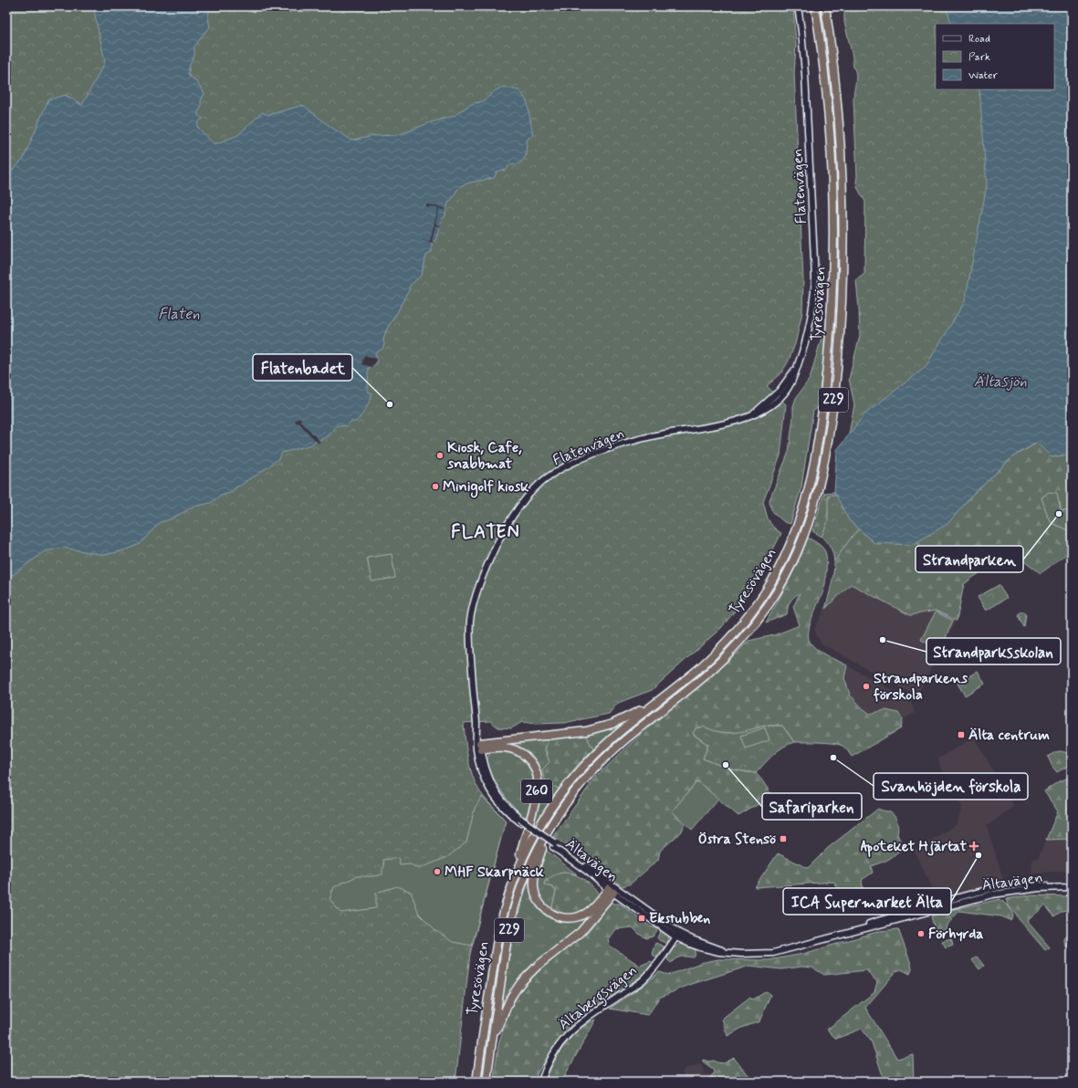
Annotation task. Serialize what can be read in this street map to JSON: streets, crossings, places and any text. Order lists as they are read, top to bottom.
{
  "streets": {
    "highway": ["Tyresövägen", "229", "260"],
    "street": ["Flatenvägen", "Ältavägen", "Ältabergsvägen"]
  },
  "crossings": [
    ["Flatenvägen", "260"],
    ["Flatenvägen", "Ältavägen"],
    ["Tyresövägen", "260"],
    ["260", "Ältavägen"],
    ["Ältavägen", "Ältabergsvägen"]
  ],
  "districts": ["FLATEN"],
  "water": ["Flaten", "Ältasjön"],
  "places": {
    "other": [
      "Flatenbadet",
      "Kiosk, Cafe, snabbmat",
      "Minigolf kiosk",
      "Strandparken",
      "Strandparksskolan",
      "Strandparkens förskola",
      "Svanhöjden förskola",
      "Safariparken",
      "ICA Supermarket Älta",
      "MHF Skarpnäck",
      "Förhyrda"
    ],
    "transit": ["Älta centrum", "Östra Stensö", "Ekstubben"],
    "health": ["Apoteket Hjärtat"]
  },
  "legend": ["Road", "Park", "Water"]
}
